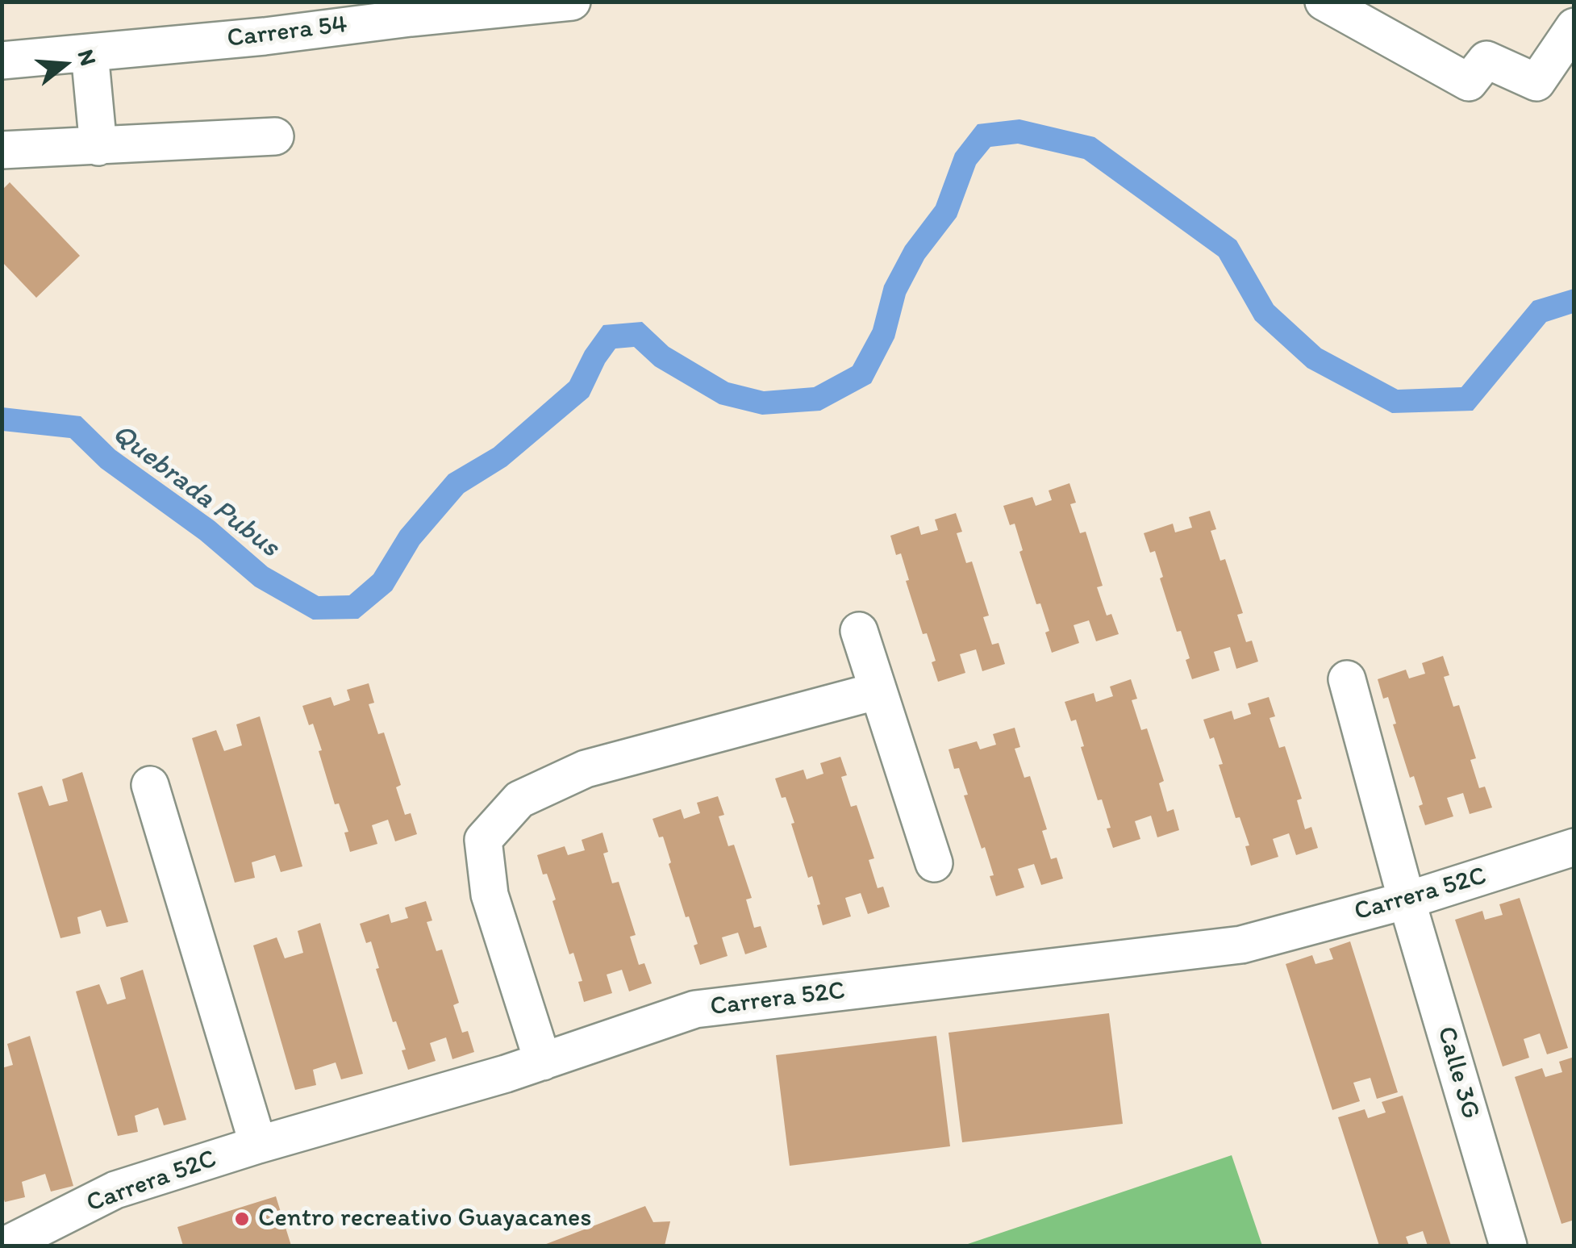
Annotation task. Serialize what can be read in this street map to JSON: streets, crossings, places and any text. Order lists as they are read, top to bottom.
{
  "streets": {
    "street": ["Carrera 54", "Carrera 52C", "Calle 3G"]
  },
  "crossings": [
    ["Carrera 52C", "Calle 3G"]
  ],
  "water": ["Quebrada Pubus"],
  "places": ["Centro recreativo Guayacanes"],
  "north": "right"
}
